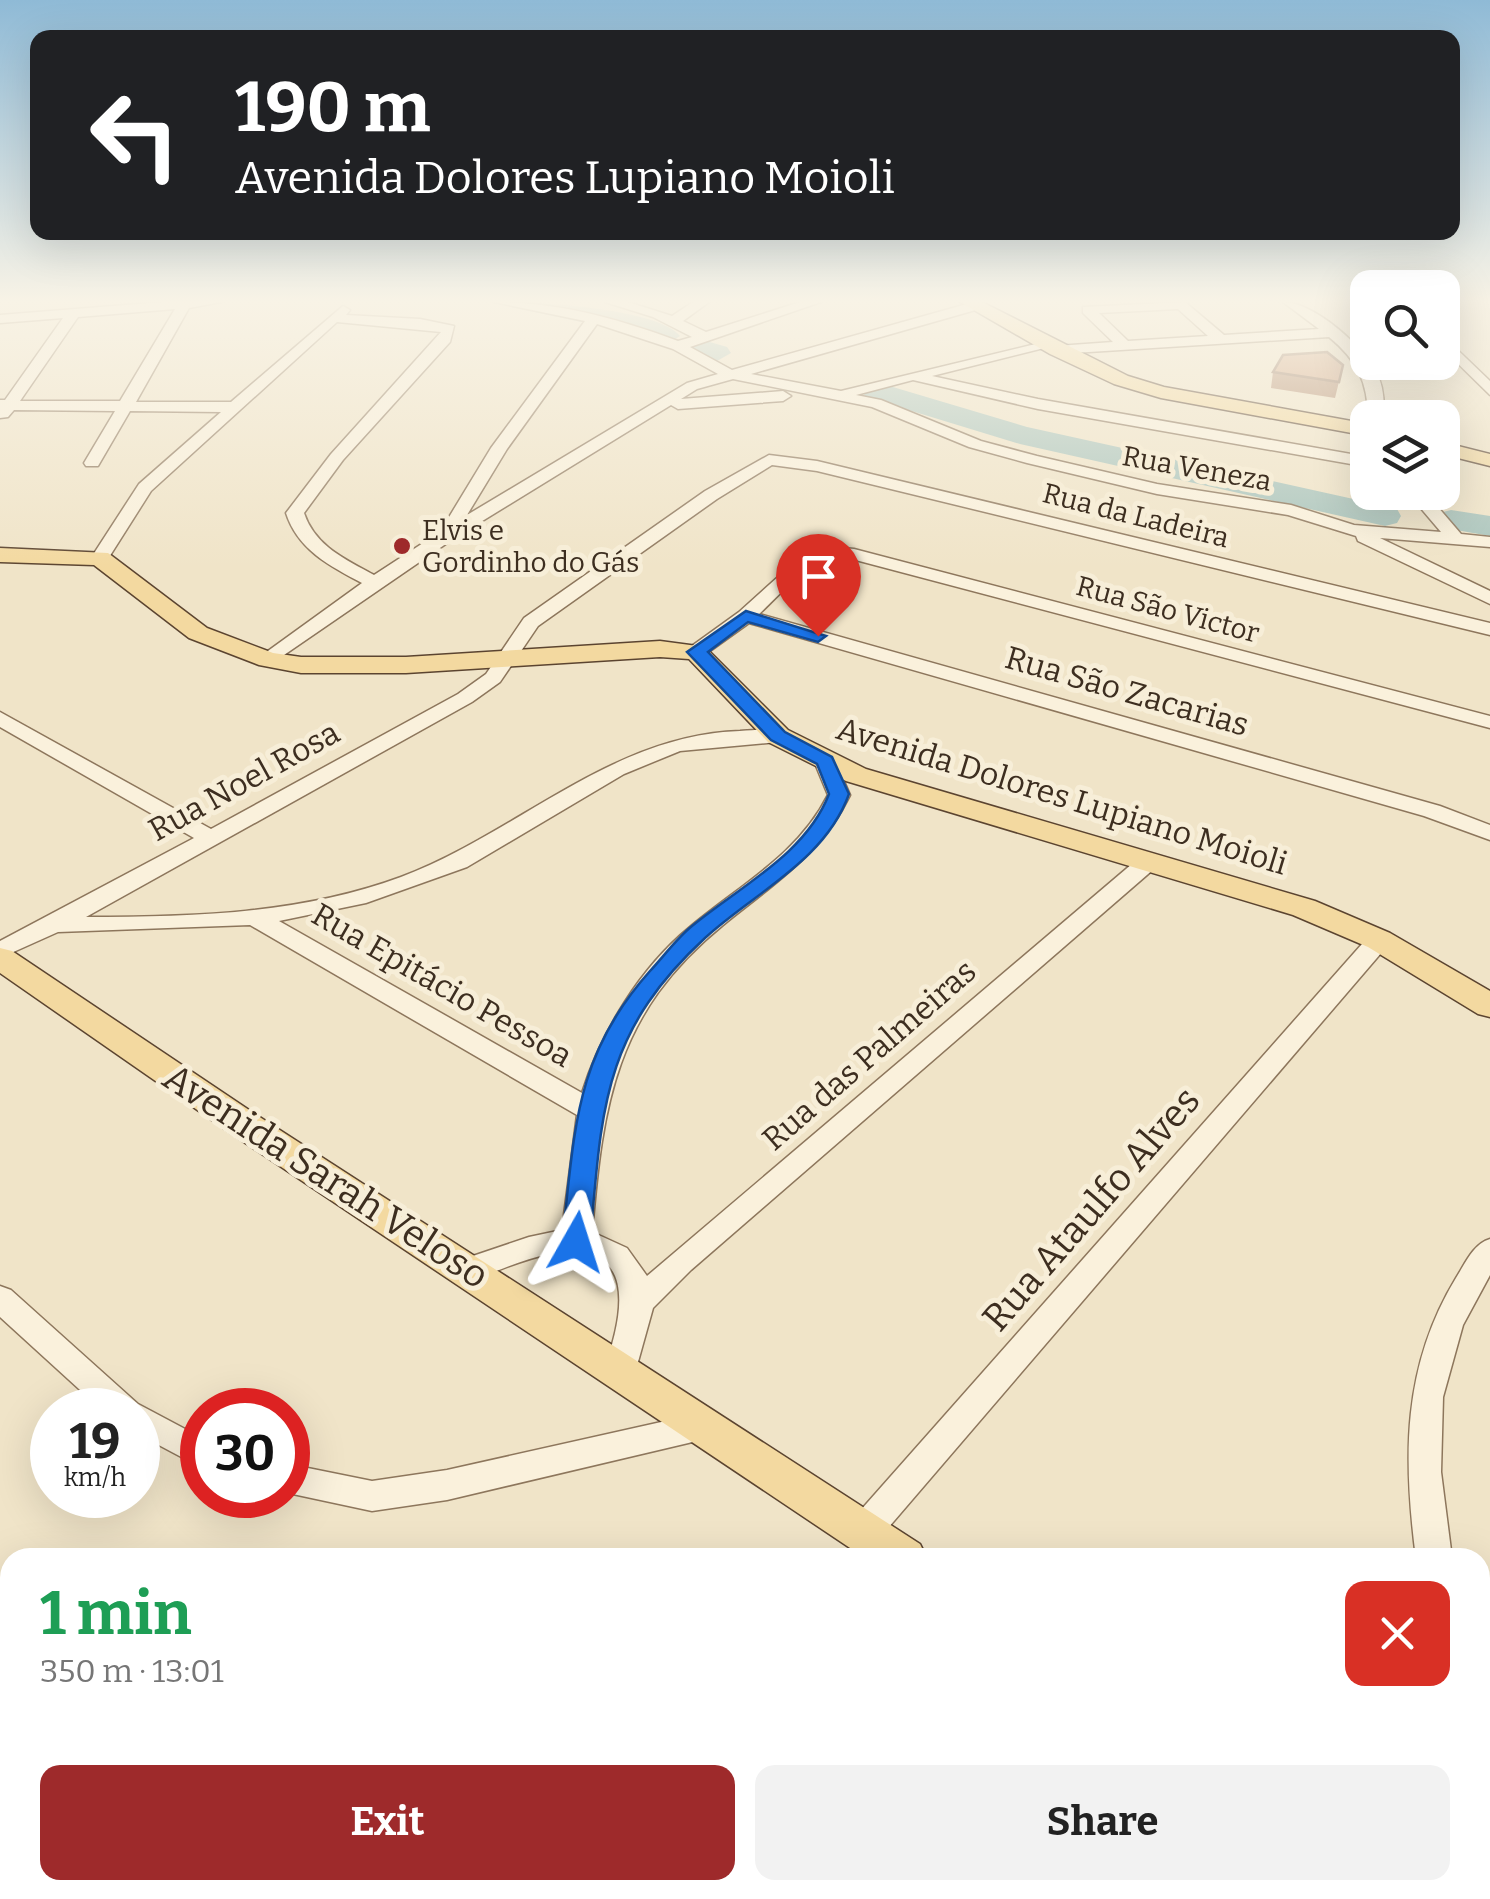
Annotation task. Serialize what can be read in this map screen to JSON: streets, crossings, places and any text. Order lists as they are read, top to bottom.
{
  "streets": {
    "main road": ["Avenida Dolores Lupiano Moioli", "Avenida Sarah Veloso"],
    "street": [
      "Rua Veneza",
      "Rua da Ladeira",
      "Rua São Victor",
      "Rua São Zacarias",
      "Rua Noel Rosa",
      "Rua Epitácio Pessoa",
      "Rua das Palmeiras",
      "Rua Ataulfo Alves"
    ]
  },
  "crossings": [
    ["Rua da Ladeira", "Rua Noel Rosa"],
    ["Rua São Victor", "Rua São Zacarias"],
    ["Avenida Dolores Lupiano Moioli", "Rua das Palmeiras"],
    ["Avenida Dolores Lupiano Moioli", "Rua Ataulfo Alves"],
    ["Avenida Sarah Veloso", "Rua Ataulfo Alves"]
  ],
  "places": ["Elvis e Gordinho do Gás"],
  "page": {
    "turn": ["190 m", "Avenida Dolores Lupiano Moioli"],
    "speed": "19 km/h",
    "limit": "30",
    "heading": ["1 min", "350 m · 13:01"],
    "buttons": ["Exit", "Share"]
  }
}
